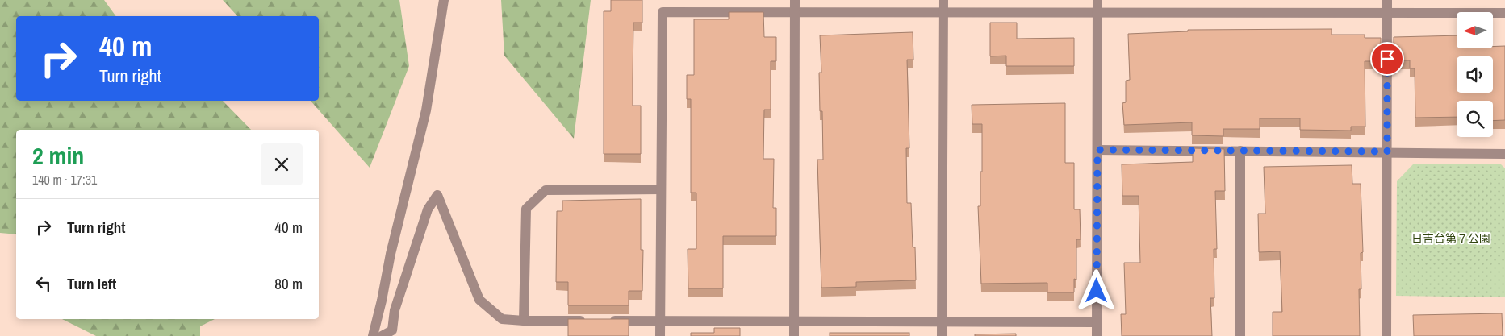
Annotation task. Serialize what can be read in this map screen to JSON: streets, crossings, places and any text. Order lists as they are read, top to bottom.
{
  "parks": ["日吉台第７公園"],
  "north": "left",
  "page": {
    "turn": ["40 m", "Turn right"],
    "heading": ["2 min", "140 m · 17:31"],
    "list": [
      {
        "name": "Turn right",
        "value": "40 m"
      },
      {
        "name": "Turn left",
        "value": "80 m"
      }
    ]
  }
}
